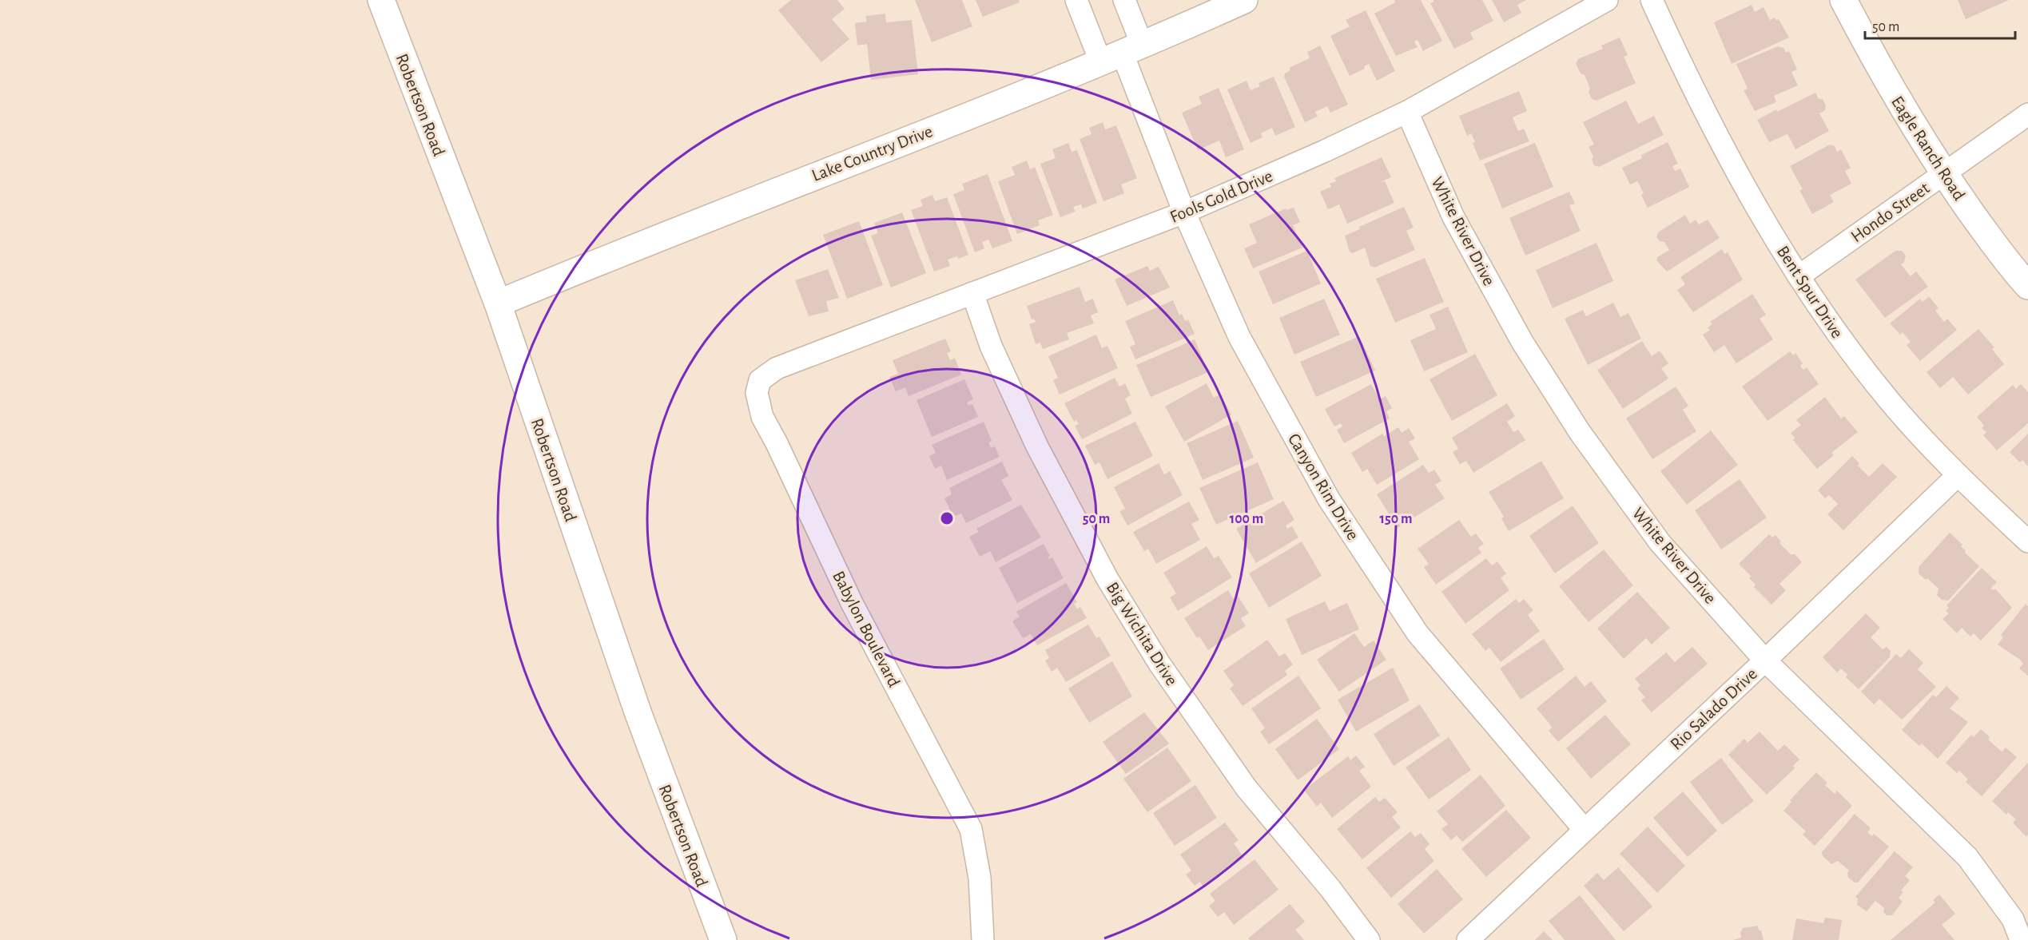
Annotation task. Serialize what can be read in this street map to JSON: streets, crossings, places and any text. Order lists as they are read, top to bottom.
{
  "streets": {
    "street": [
      "Robertson Road",
      "Eagle Ranch Road",
      "Lake Country Drive",
      "Fools Gold Drive",
      "Hondo Street",
      "White River Drive",
      "Bent Spur Drive",
      "Canyon Rim Drive",
      "Babylon Boulevard",
      "Big Wichita Drive",
      "Rio Salado Drive"
    ]
  },
  "crossings": [
    ["Robertson Road", "Lake Country Drive"],
    ["Eagle Ranch Road", "Hondo Street"],
    ["Lake Country Drive", "Canyon Rim Drive"],
    ["Fools Gold Drive", "White River Drive"],
    ["Fools Gold Drive", "Canyon Rim Drive"],
    ["Fools Gold Drive", "Babylon Boulevard"],
    ["Fools Gold Drive", "Big Wichita Drive"],
    ["Hondo Street", "Bent Spur Drive"],
    ["White River Drive", "Rio Salado Drive"],
    ["Bent Spur Drive", "Rio Salado Drive"],
    ["Canyon Rim Drive", "Rio Salado Drive"]
  ],
  "scale_bar": "50 m",
  "rings": ["50 m", "100 m", "150 m"]
}
